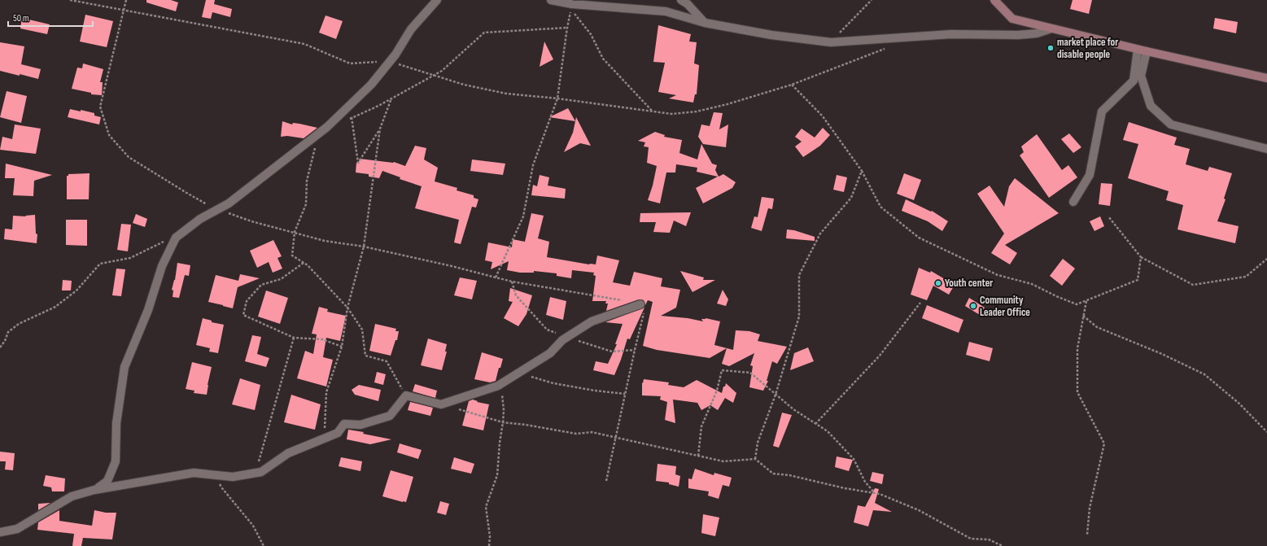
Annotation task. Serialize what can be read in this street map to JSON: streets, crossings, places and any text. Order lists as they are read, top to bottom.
{
  "places": ["market place for disable people", "Youth center", "Community Leader Office"],
  "scale_bar": "50 m"
}
